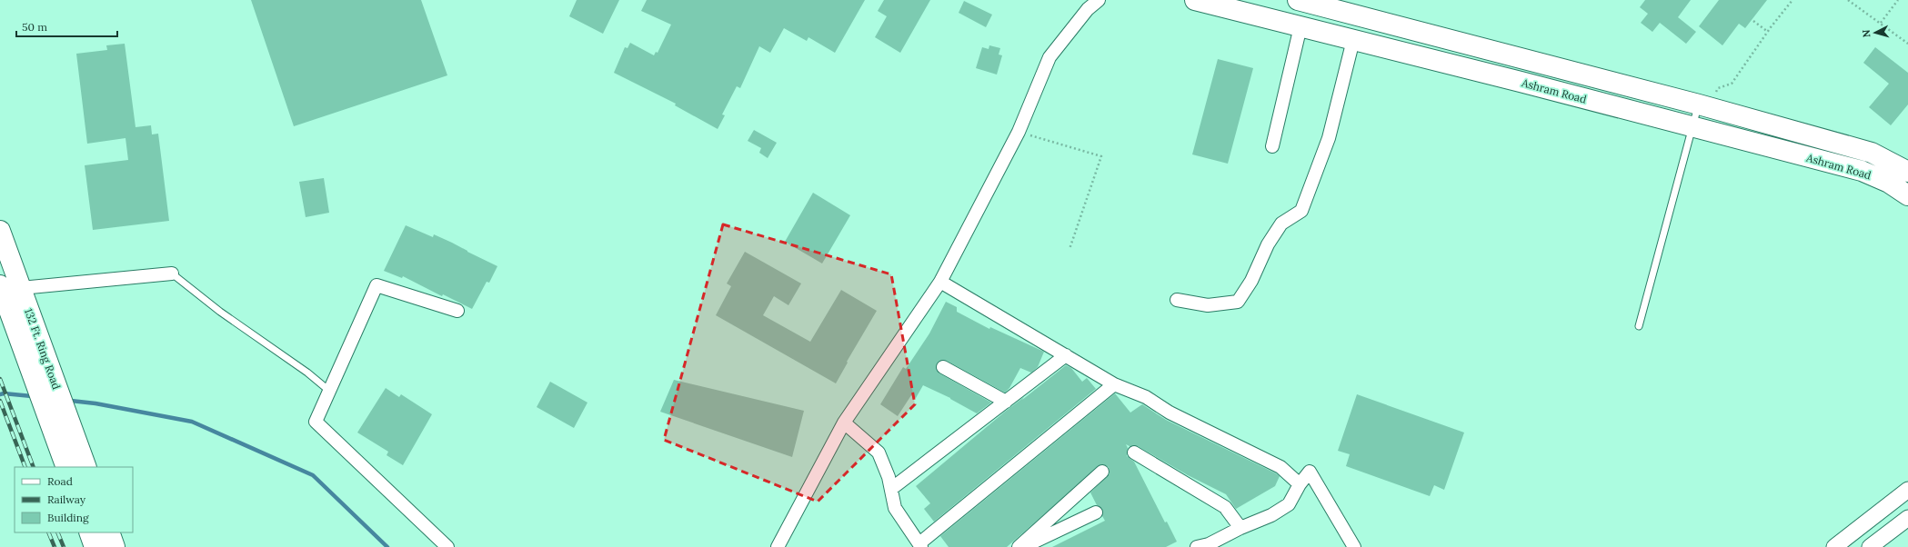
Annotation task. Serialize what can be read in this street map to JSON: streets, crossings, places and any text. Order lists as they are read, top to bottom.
{
  "streets": {
    "main road": ["Ashram Road", "132 Ft. Ring Road"]
  },
  "legend": ["Road", "Railway", "Building"],
  "scale_bar": "50 m",
  "north": "left"
}
